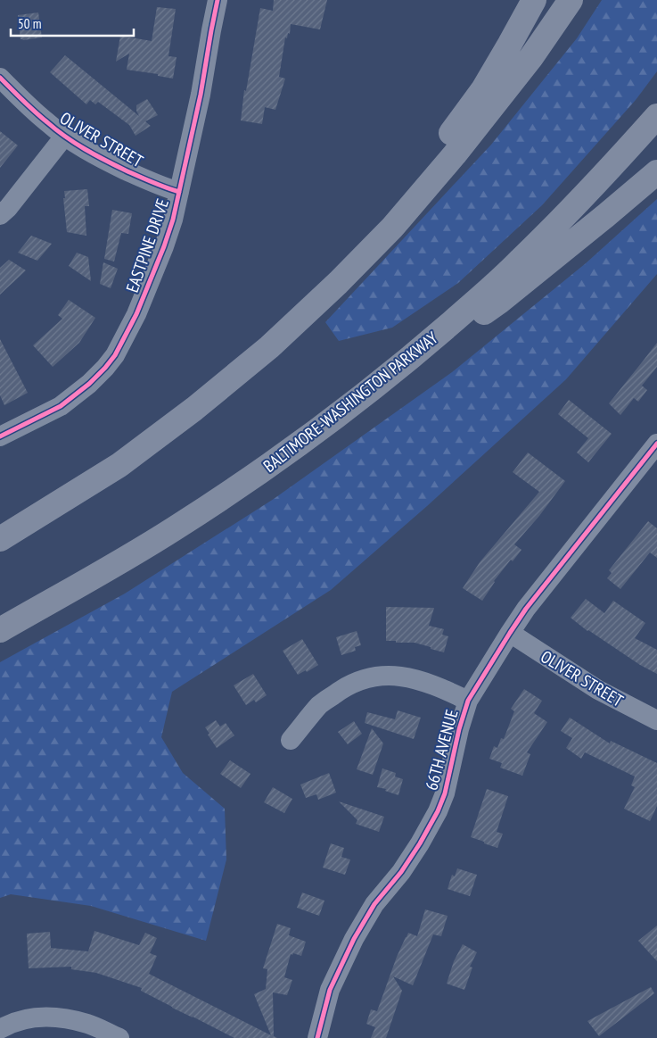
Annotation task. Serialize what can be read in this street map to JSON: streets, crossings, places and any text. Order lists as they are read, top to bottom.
{
  "streets": {
    "highway": ["BALTIMORE-WASHINGTON PARKWAY"],
    "street": ["OLIVER STREET", "EASTPINE DRIVE", "66TH AVENUE"]
  },
  "crossings": [
    ["OLIVER STREET", "EASTPINE DRIVE"],
    ["OLIVER STREET", "66TH AVENUE"]
  ],
  "scale_bar": "50 m"
}
